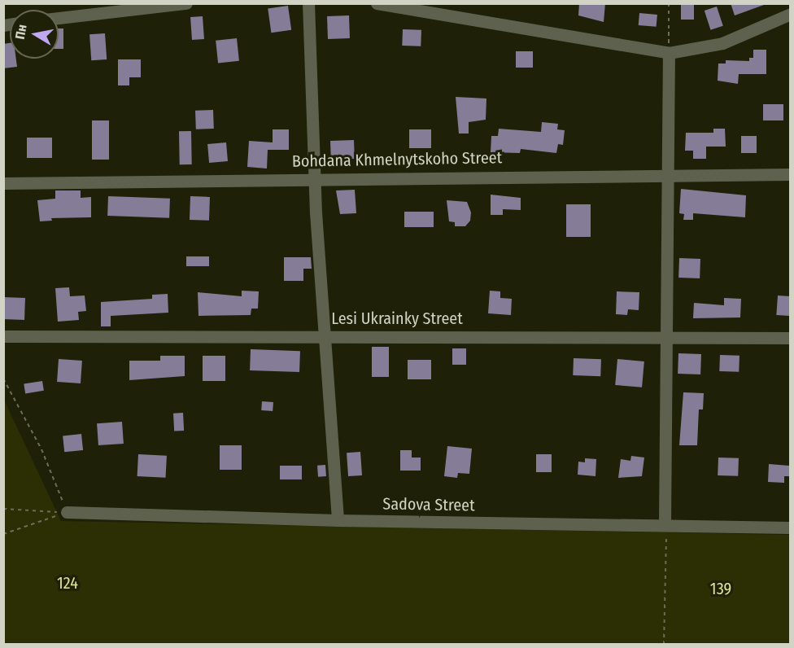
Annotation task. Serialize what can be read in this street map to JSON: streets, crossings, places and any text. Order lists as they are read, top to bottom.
{
  "streets": {
    "street": ["Bohdana Khmelnytskoho Street", "Lesi Ukrainky Street", "Sadova Street"]
  },
  "parks": ["124", "139"],
  "north": "left"
}
